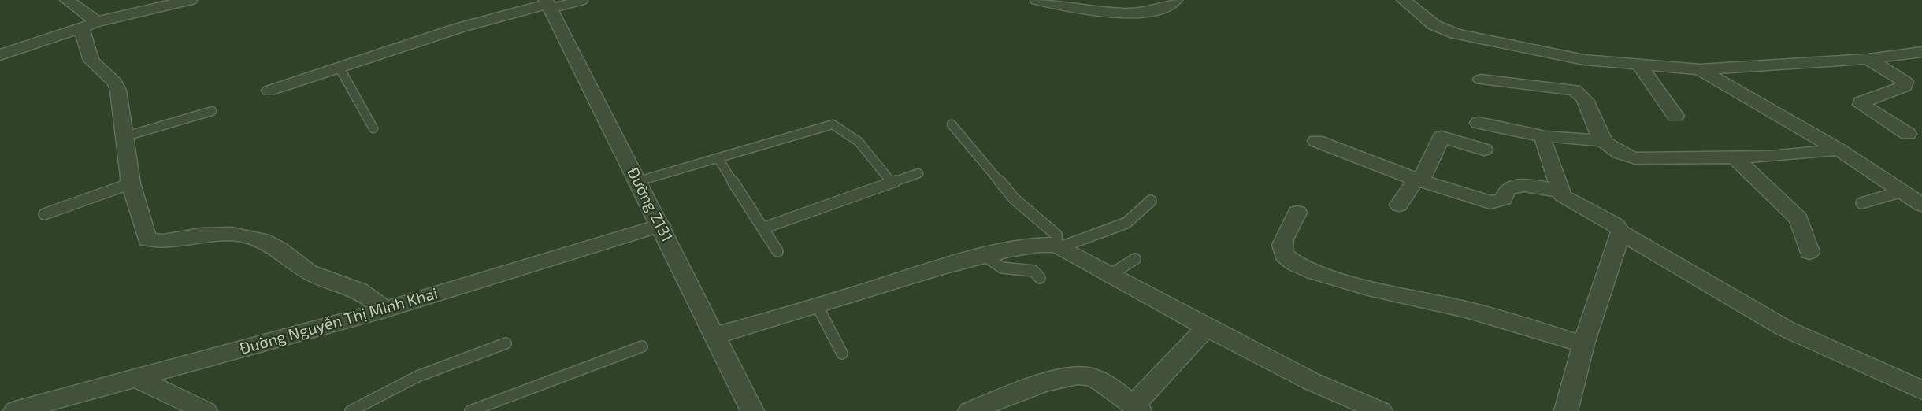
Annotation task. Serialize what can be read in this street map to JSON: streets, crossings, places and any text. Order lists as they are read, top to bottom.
{
  "streets": {
    "street": ["Đường Z131", "Đường Nguyễn Thị Minh Khai"]
  },
  "crossings": [
    ["Đường Z131", "Đường Nguyễn Thị Minh Khai"]
  ]
}
